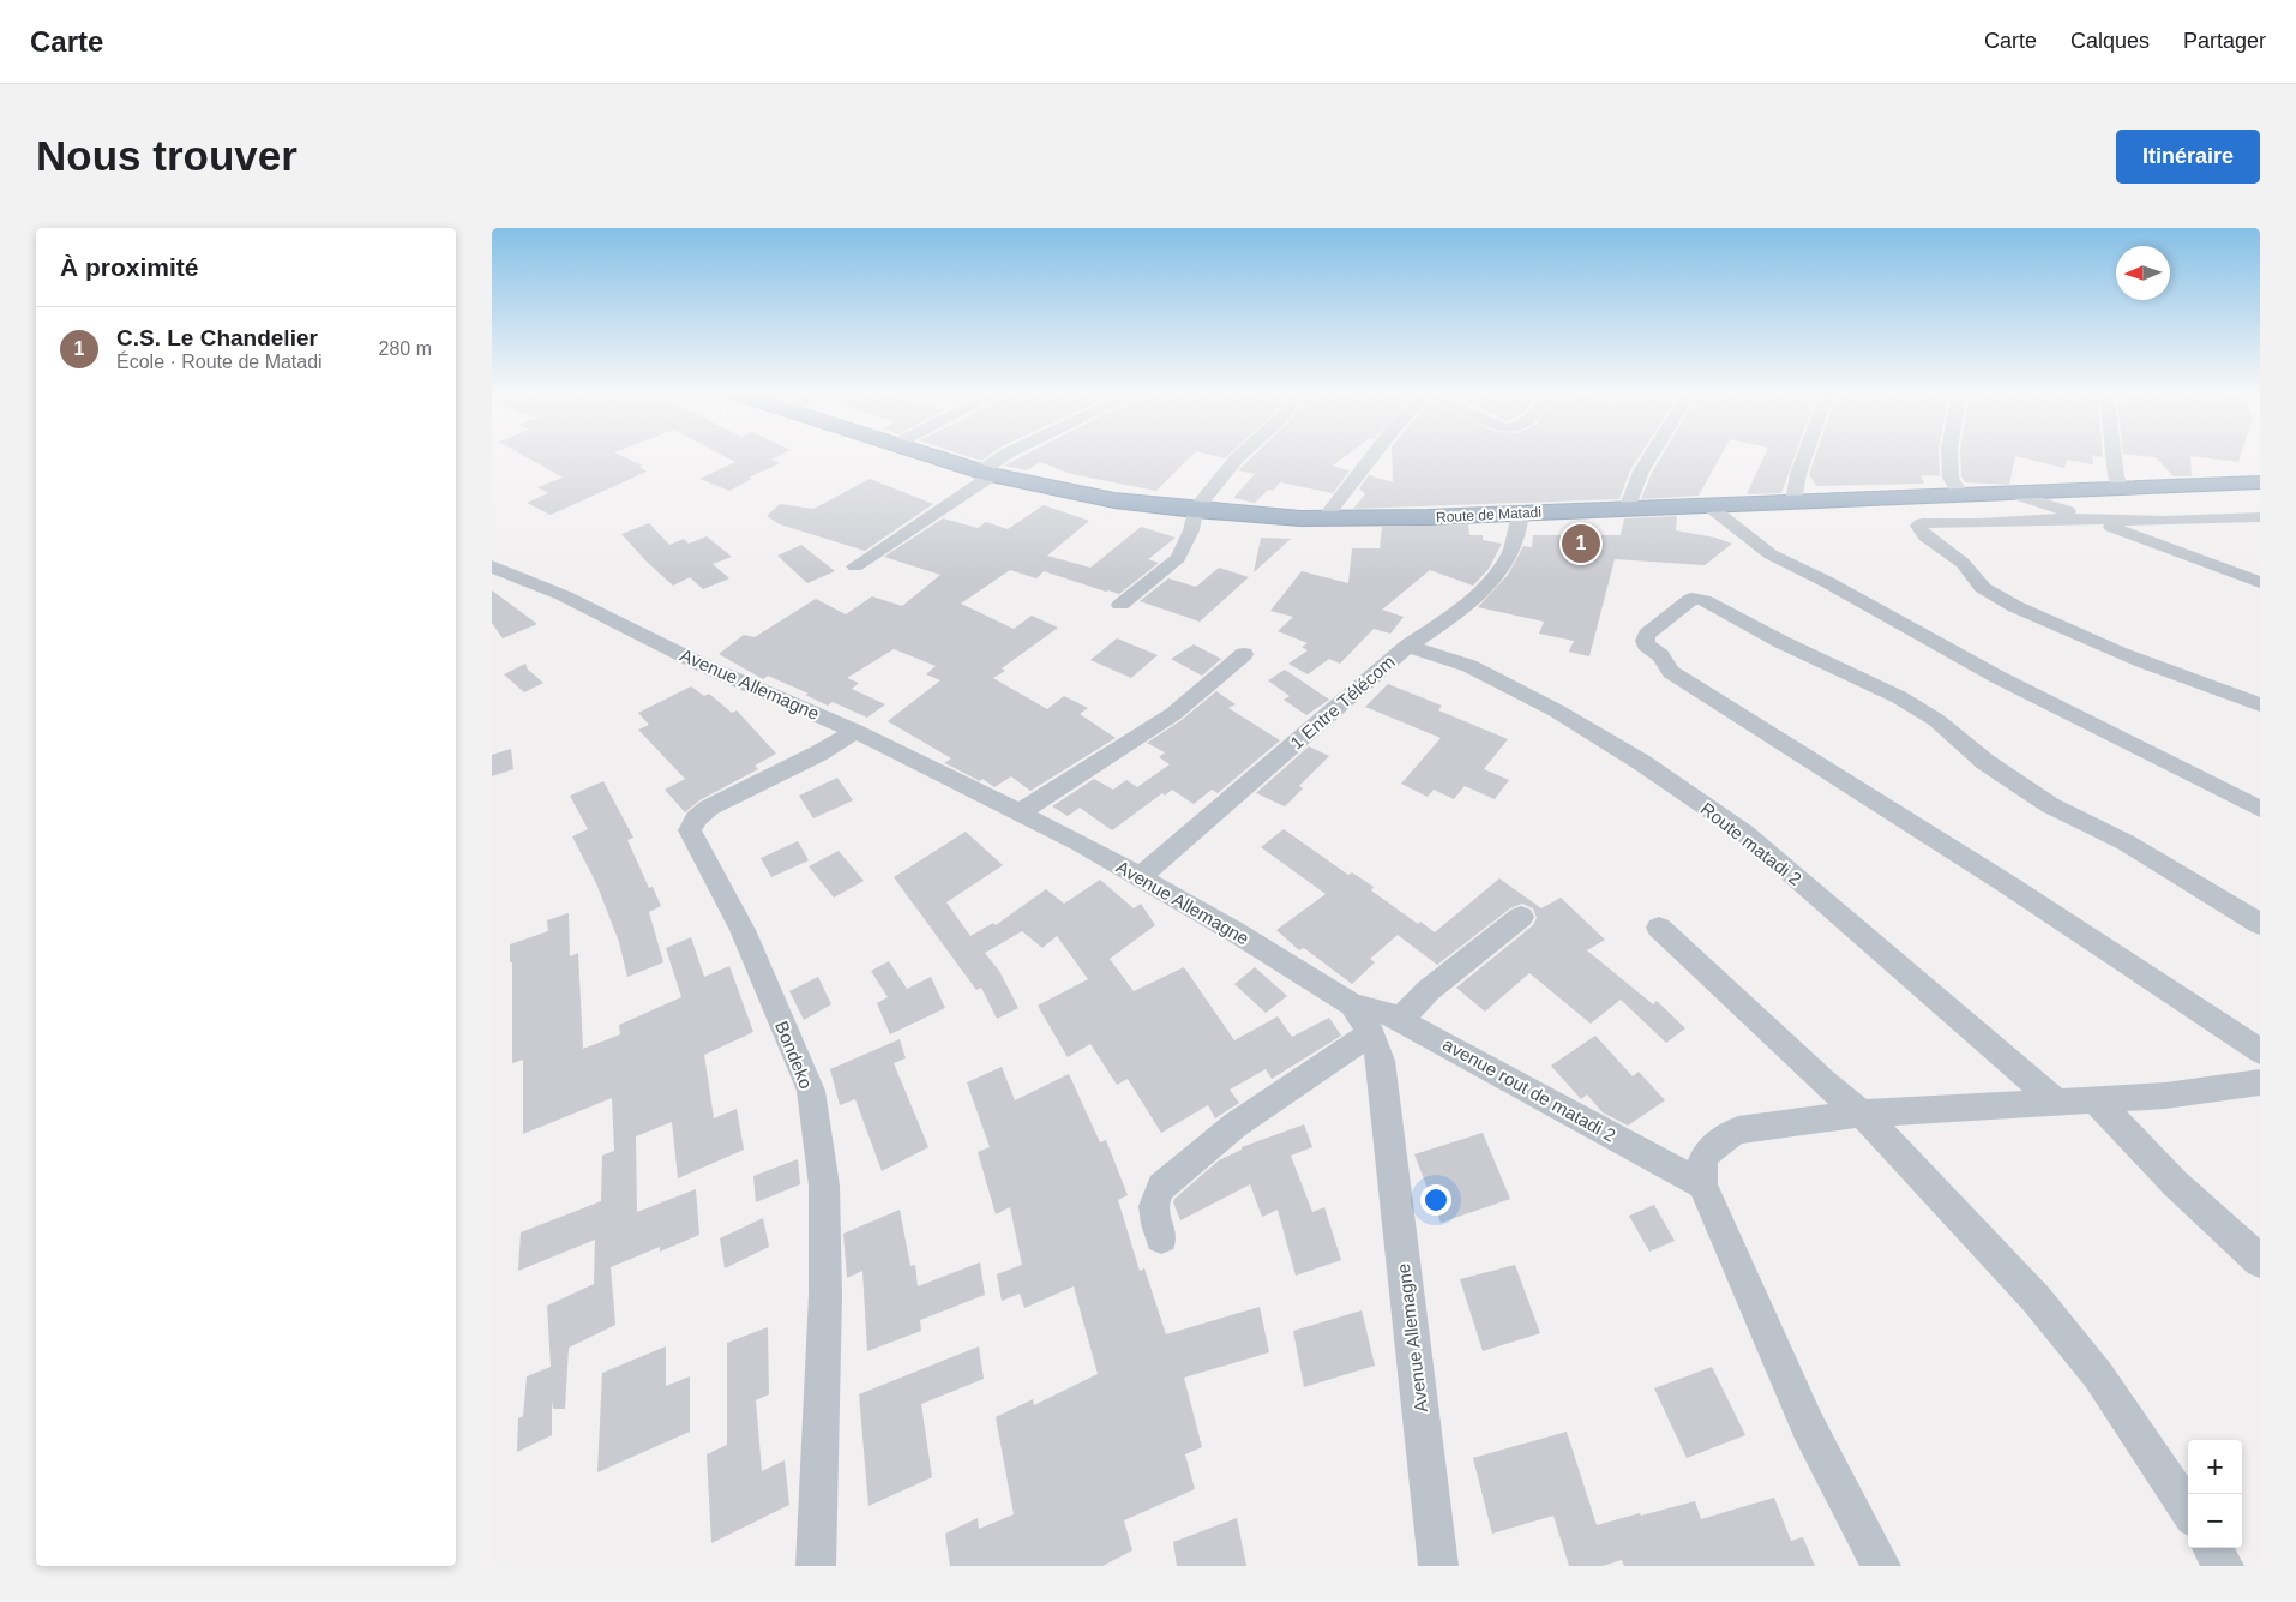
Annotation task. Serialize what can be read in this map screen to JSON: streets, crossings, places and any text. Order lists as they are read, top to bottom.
{
  "streets": {
    "highway": ["Route de Matadi"],
    "street": [
      "Avenue Allemagne",
      "1 Entre Télécom",
      "Route matadi 2",
      "Bondeko",
      "avenue rout de matadi 2"
    ]
  },
  "crossings": [
    ["Route de Matadi", "1 Entre Télécom"],
    ["Avenue Allemagne", "1 Entre Télécom"],
    ["Avenue Allemagne", "Bondeko"],
    ["Avenue Allemagne", "avenue rout de matadi 2"],
    ["1 Entre Télécom", "Route matadi 2"]
  ],
  "north": "left",
  "page": {
    "header": "Carte",
    "nav": ["Carte", "Calques", "Partager"],
    "buttons": "Itinéraire",
    "title": "Nous trouver",
    "heading": "À proximité",
    "list": [
      {
        "mark": "1",
        "name": "C.S. Le Chandelier",
        "note": "École · Route de Matadi",
        "value": "280 m"
      }
    ],
    "pins": "1",
    "map_buttons": ["+", "−"]
  }
}
